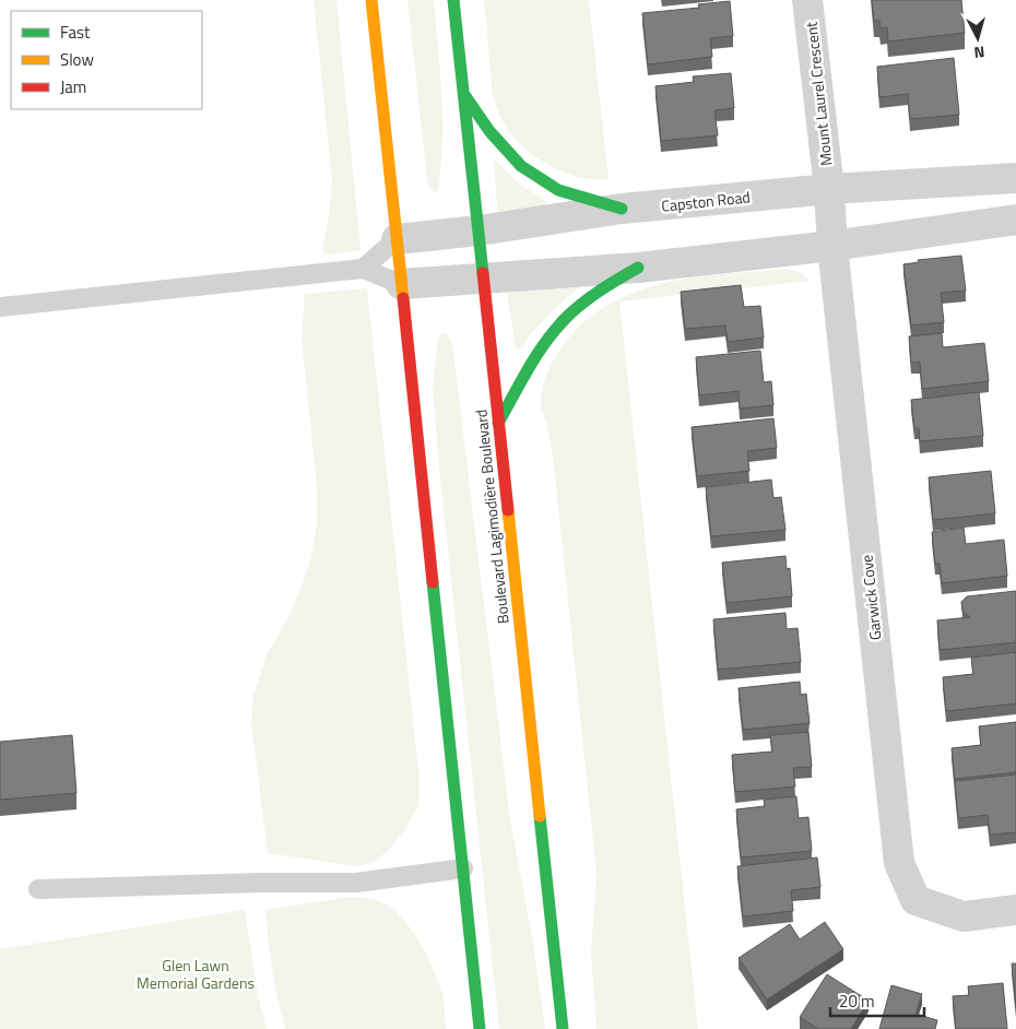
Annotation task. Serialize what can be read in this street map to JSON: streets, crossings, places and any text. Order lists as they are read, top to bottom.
{
  "streets": {
    "main road": ["Boulevard Lagimodière Boulevard"],
    "street": ["Mount Laurel Crescent", "Capston Road", "Garwick Cove"]
  },
  "crossings": [
    ["Mount Laurel Crescent", "Capston Road"],
    ["Mount Laurel Crescent", "Garwick Cove"],
    ["Capston Road", "Boulevard Lagimodière Boulevard"],
    ["Capston Road", "Garwick Cove"]
  ],
  "parks": ["Glen Lawn Memorial Gardens"],
  "legend": ["Fast", "Slow", "Jam"],
  "scale_bar": "20 m",
  "north": "bottom"
}
